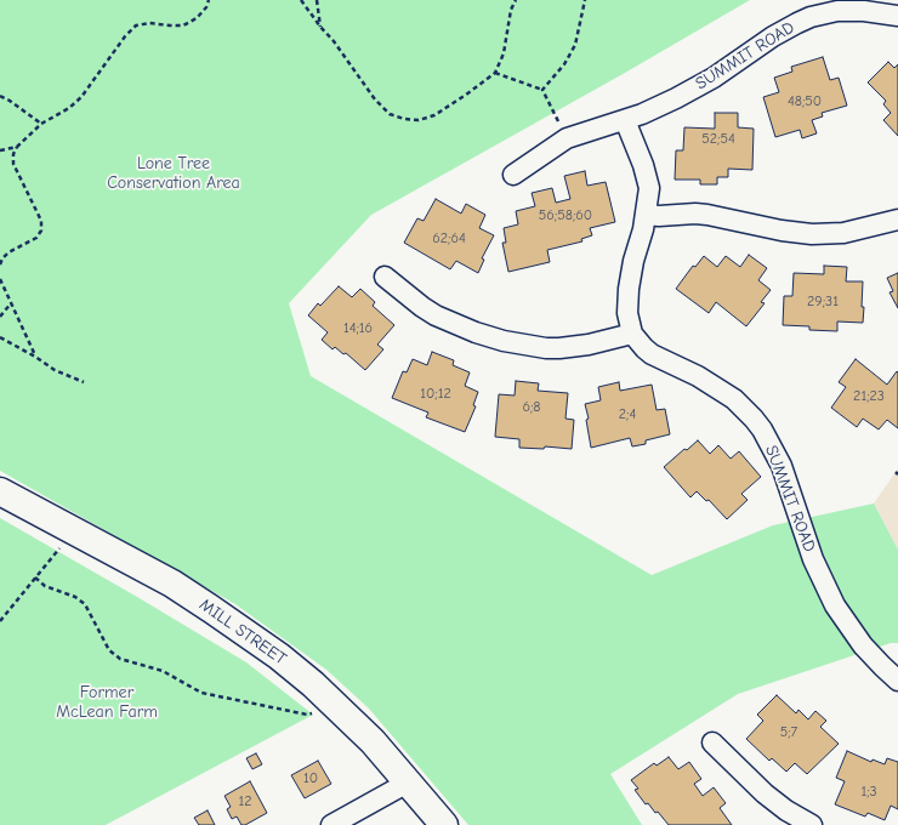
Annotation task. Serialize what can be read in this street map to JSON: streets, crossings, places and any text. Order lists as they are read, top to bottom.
{
  "streets": {
    "main road": ["MILL STREET"],
    "street": ["SUMMIT ROAD"]
  },
  "parks": ["Lone Tree Conservation Area", "Former McLean Farm"],
  "house_numbers": [
    "48;50",
    "52;54",
    "56;58;60",
    "62;64",
    "29;31",
    "14;16",
    "10;12",
    "21;23",
    "6;8",
    "2;4",
    "5;7",
    "10",
    "1;3",
    "12"
  ]
}
